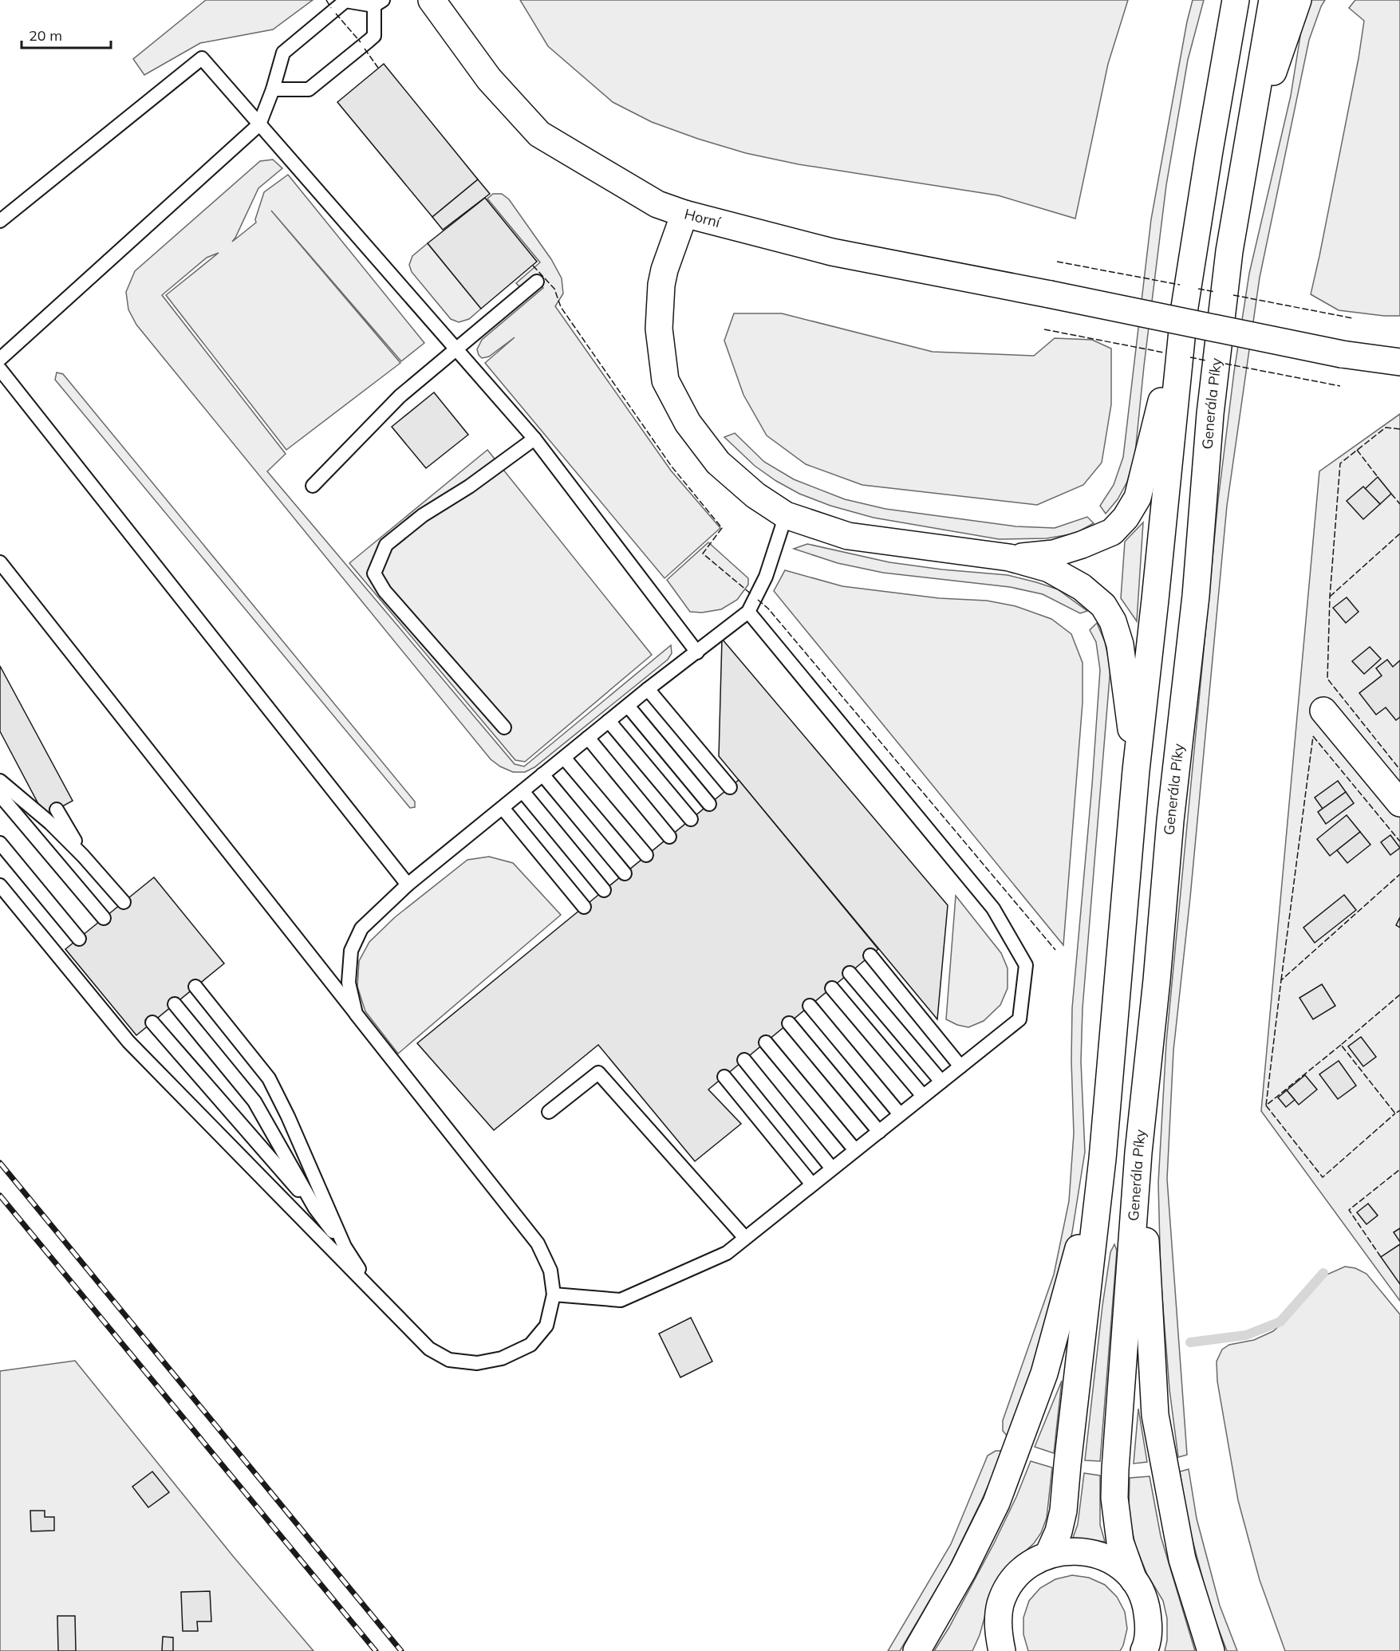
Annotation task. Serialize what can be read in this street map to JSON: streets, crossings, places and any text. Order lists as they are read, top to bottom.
{
  "streets": {
    "main road": ["Horní", "Generála Píky"]
  },
  "scale_bar": "20 m"
}
